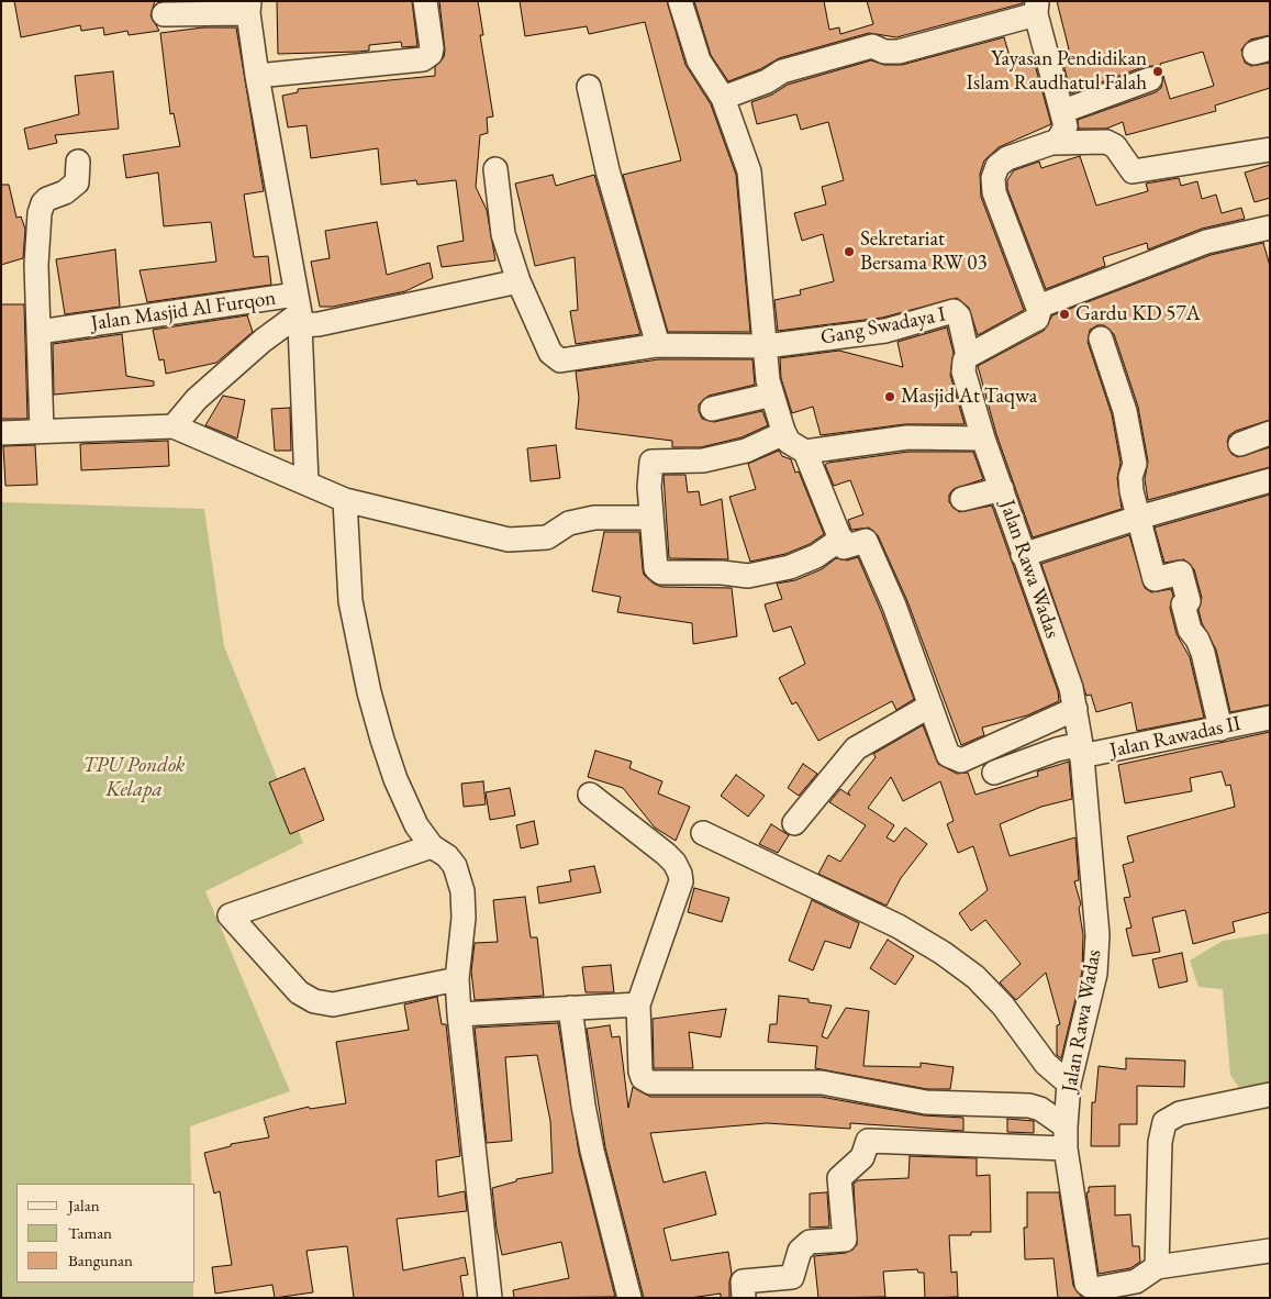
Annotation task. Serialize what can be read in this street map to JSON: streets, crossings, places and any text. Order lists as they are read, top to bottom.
{
  "streets": {
    "street": [
      "Jalan Masjid Al Furqon",
      "Gang Swadaya I",
      "Jalan Rawa Wadas",
      "Jalan Rawadas II"
    ]
  },
  "crossings": [
    ["Gang Swadaya I", "Jalan Rawa Wadas"],
    ["Jalan Rawa Wadas", "Jalan Rawadas II"]
  ],
  "parks": ["TPU Pondok Kelapa"],
  "places": [
    "Yayasan Pendidikan Islam Raudhatul Falah",
    "Sekretariat Bersama RW 03",
    "Gardu KD 57A",
    "Masjid At Taqwa"
  ],
  "legend": ["Jalan", "Taman", "Bangunan"]
}
